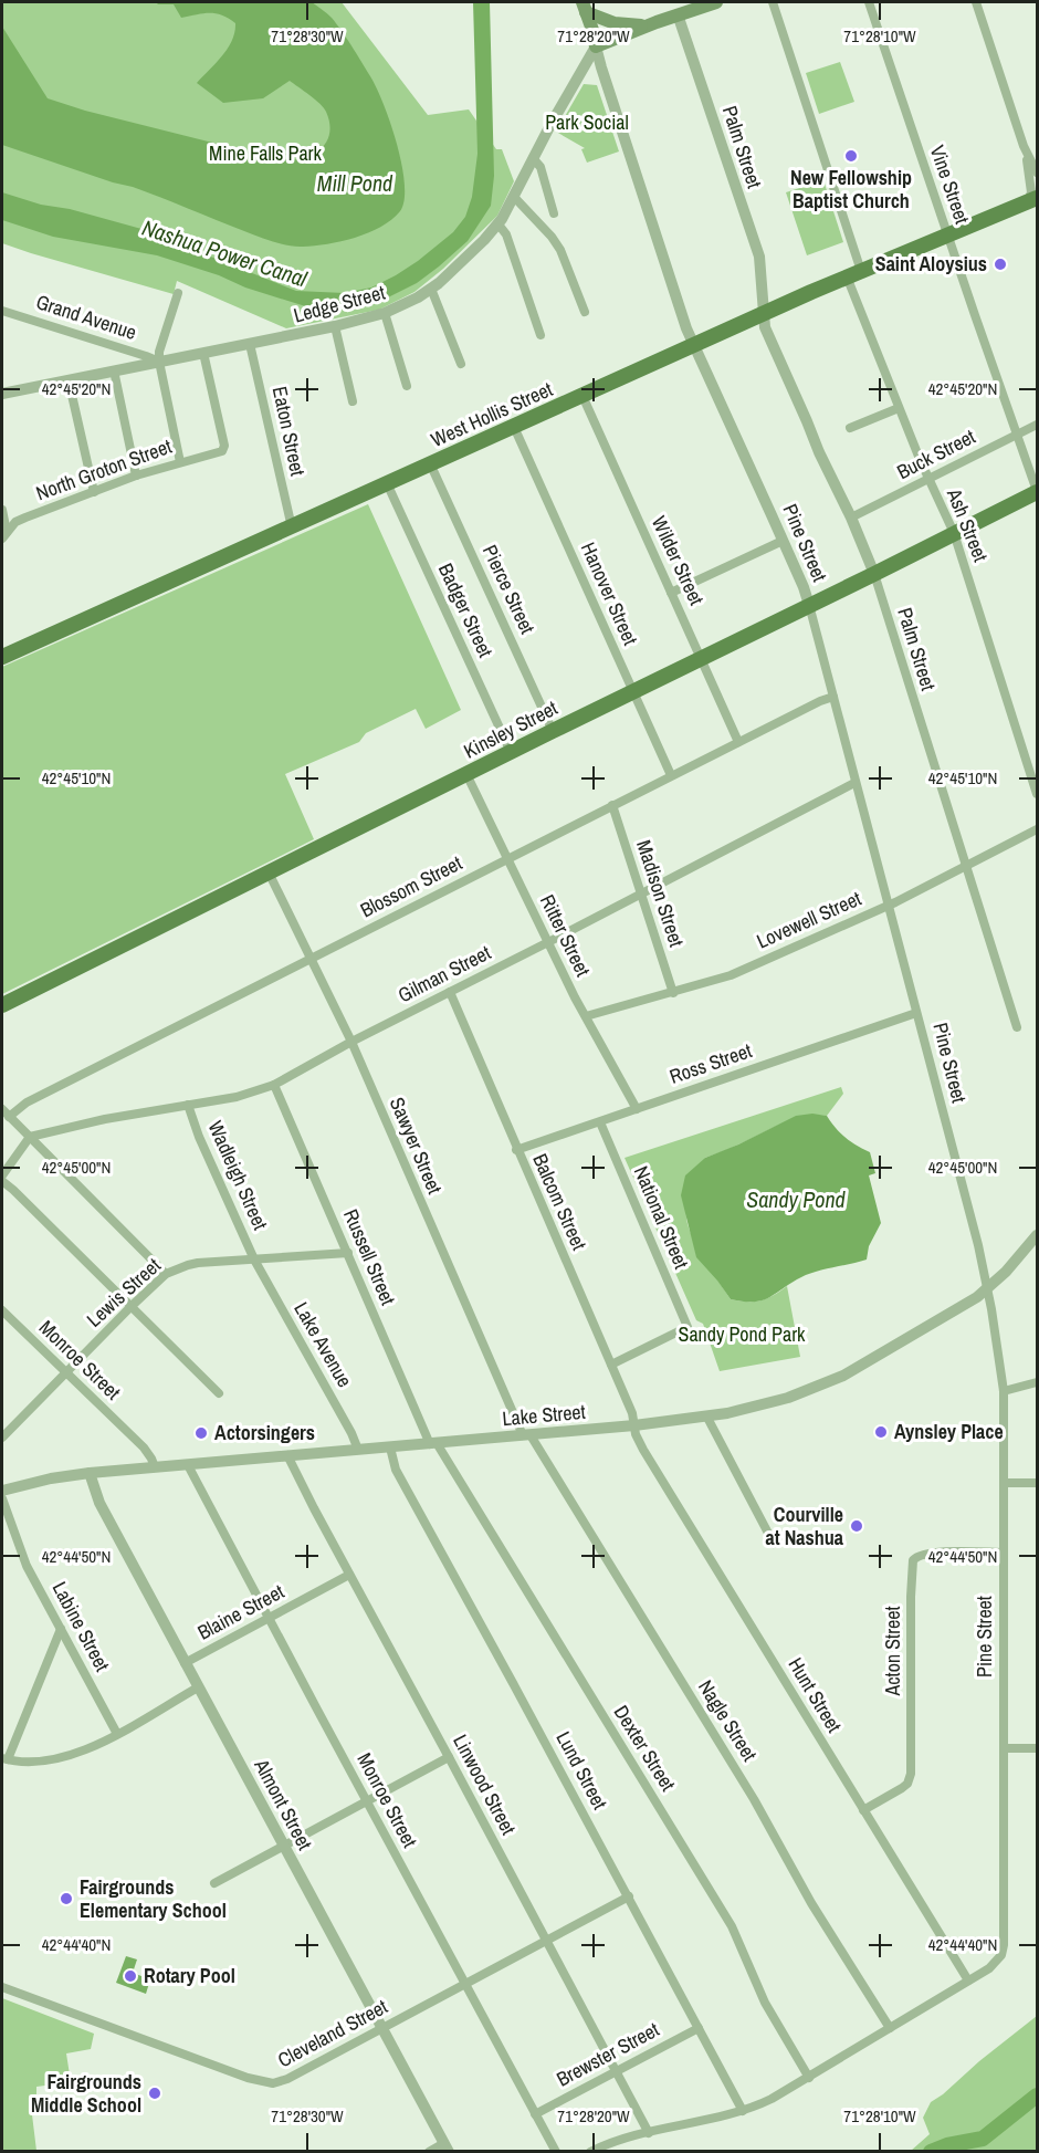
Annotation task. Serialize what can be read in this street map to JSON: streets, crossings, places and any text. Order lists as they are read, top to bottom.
{
  "streets": {
    "main road": ["West Hollis Street", "Pine Street", "Kinsley Street"],
    "street": [
      "Palm Street",
      "Vine Street",
      "Ledge Street",
      "Grand Avenue",
      "Eaton Street",
      "Buck Street",
      "North Groton Street",
      "Ash Street",
      "Wilder Street",
      "Pierce Street",
      "Hanover Street",
      "Badger Street",
      "Blossom Street",
      "Madison Street",
      "Lovewell Street",
      "Ritter Street",
      "Gilman Street",
      "Ross Street",
      "Sawyer Street",
      "Wadleigh Street",
      "Balcom Street",
      "National Street",
      "Russell Street",
      "Lewis Street",
      "Lake Avenue",
      "Monroe Street",
      "Lake Street",
      "Blaine Street",
      "Labine Street",
      "Acton Street",
      "Hunt Street",
      "Nagle Street",
      "Dexter Street",
      "Lund Street",
      "Linwood Street",
      "Almont Street",
      "Cleveland Street",
      "Brewster Street"
    ]
  },
  "crossings": [
    ["Palm Street", "West Hollis Street"],
    ["Palm Street", "Buck Street"],
    ["Palm Street", "Kinsley Street"],
    ["Palm Street", "Lovewell Street"],
    ["Vine Street", "West Hollis Street"],
    ["Vine Street", "Buck Street"],
    ["Vine Street", "Kinsley Street"],
    ["Ledge Street", "Grand Avenue"],
    ["Ledge Street", "Eaton Street"],
    ["Ledge Street", "North Groton Street"],
    ["Ledge Street", "Pine Street"],
    ["West Hollis Street", "Eaton Street"],
    ["West Hollis Street", "Ash Street"],
    ["West Hollis Street", "Pine Street"],
    ["West Hollis Street", "Wilder Street"],
    ["West Hollis Street", "Pierce Street"],
    ["West Hollis Street", "Hanover Street"],
    ["West Hollis Street", "Badger Street"],
    ["Buck Street", "Ash Street"],
    ["Ash Street", "Kinsley Street"],
    ["Pine Street", "Kinsley Street"],
    ["Pine Street", "Blossom Street"],
    ["Pine Street", "Lovewell Street"],
    ["Pine Street", "Gilman Street"],
    ["Pine Street", "Ross Street"],
    ["Pine Street", "Lake Street"],
    ["Pine Street", "Acton Street"],
    ["Pine Street", "Hunt Street"],
    ["Pine Street", "Nagle Street"],
    ["Pine Street", "Dexter Street"],
    ["Pine Street", "Lund Street"],
    ["Pine Street", "Linwood Street"],
    ["Wilder Street", "Kinsley Street"],
    ["Wilder Street", "Blossom Street"],
    ["Pierce Street", "Kinsley Street"],
    ["Hanover Street", "Kinsley Street"],
    ["Hanover Street", "Blossom Street"],
    ["Badger Street", "Kinsley Street"],
    ["Kinsley Street", "Ritter Street"],
    ["Kinsley Street", "Sawyer Street"],
    ["Blossom Street", "Madison Street"],
    ["Blossom Street", "Ritter Street"],
    ["Blossom Street", "Sawyer Street"],
    ["Madison Street", "Lovewell Street"],
    ["Madison Street", "Gilman Street"],
    ["Lovewell Street", "Ritter Street"],
    ["Ritter Street", "Gilman Street"],
    ["Ritter Street", "Ross Street"],
    ["Gilman Street", "Sawyer Street"],
    ["Gilman Street", "Wadleigh Street"],
    ["Gilman Street", "Balcom Street"],
    ["Gilman Street", "Russell Street"],
    ["Ross Street", "Balcom Street"],
    ["Ross Street", "National Street"],
    ["Sawyer Street", "Lake Street"],
    ["Sawyer Street", "Nagle Street"],
    ["Wadleigh Street", "Lewis Street"],
    ["Wadleigh Street", "Lake Avenue"],
    ["Balcom Street", "National Street"],
    ["Balcom Street", "Lake Street"],
    ["Balcom Street", "Hunt Street"],
    ["Russell Street", "Lewis Street"],
    ["Russell Street", "Lake Street"],
    ["Russell Street", "Dexter Street"],
    ["Lewis Street", "Lake Avenue"],
    ["Lewis Street", "Monroe Street"],
    ["Lake Avenue", "Lake Street"],
    ["Monroe Street", "Lake Street"],
    ["Monroe Street", "Blaine Street"],
    ["Monroe Street", "Cleveland Street"],
    ["Monroe Street", "Brewster Street"],
    ["Lake Street", "Hunt Street"],
    ["Lake Street", "Nagle Street"],
    ["Lake Street", "Dexter Street"],
    ["Lake Street", "Lund Street"],
    ["Lake Street", "Linwood Street"],
    ["Lake Street", "Almont Street"],
    ["Blaine Street", "Linwood Street"],
    ["Blaine Street", "Almont Street"],
    ["Acton Street", "Hunt Street"],
    ["Lund Street", "Cleveland Street"],
    ["Lund Street", "Brewster Street"],
    ["Linwood Street", "Cleveland Street"],
    ["Linwood Street", "Brewster Street"],
    ["Almont Street", "Cleveland Street"]
  ],
  "water": ["Mill Pond", "Nashua Power Canal", "Sandy Pond"],
  "parks": ["Park Social", "Mine Falls Park", "Sandy Pond Park"],
  "places": [
    "New Fellowship Baptist Church",
    "Saint Aloysius",
    "Aynsley Place",
    "Actorsingers",
    "Courville at Nashua",
    "Fairgrounds Elementary School",
    "Rotary Pool",
    "Fairgrounds Middle School"
  ],
  "coordinates": [
    "71°28'30\"W",
    "71°28'20\"W",
    "71°28'10\"W",
    "42°45'20\"N",
    "42°45'10\"N",
    "42°45'00\"N",
    "42°44'50\"N",
    "42°44'40\"N"
  ]
}
